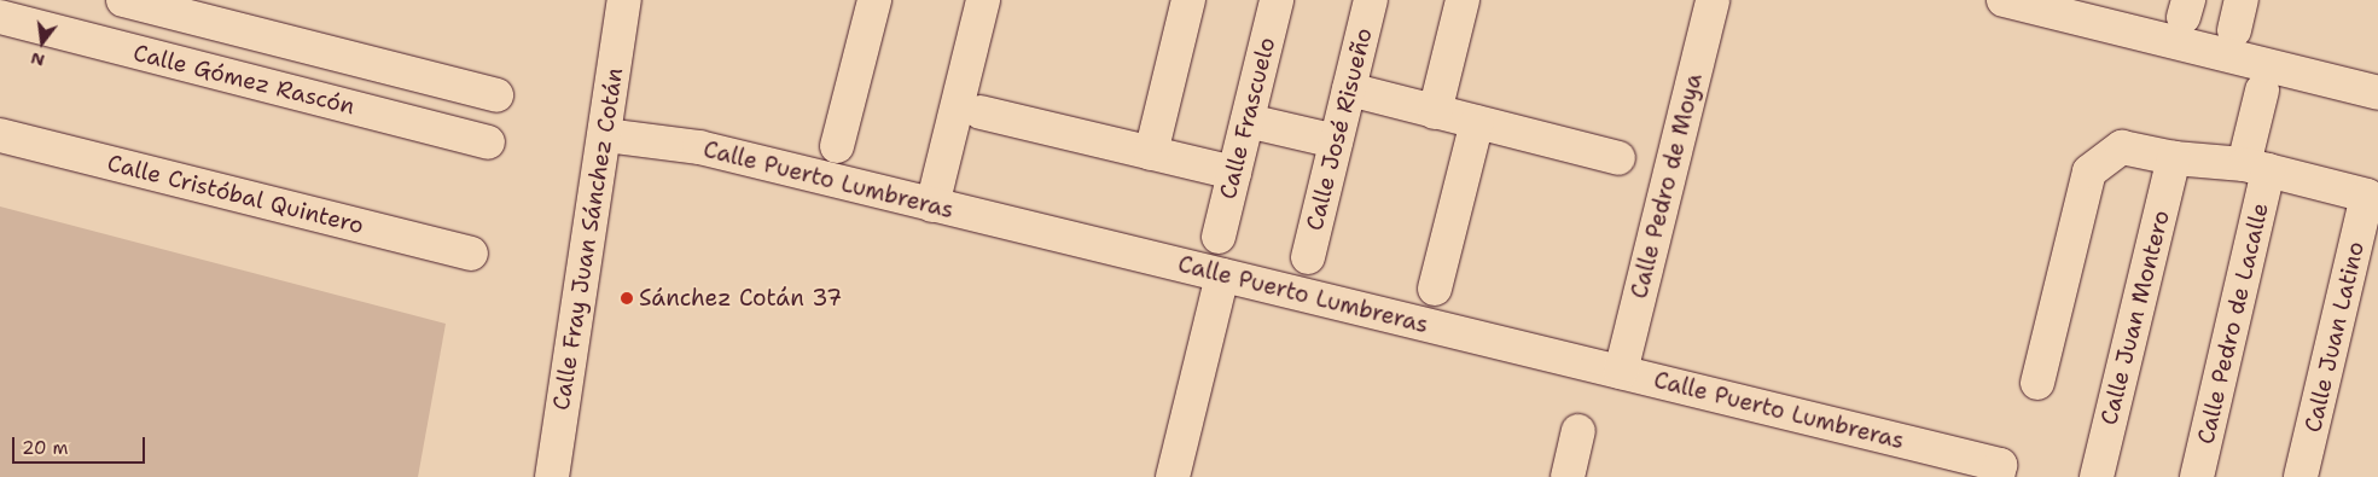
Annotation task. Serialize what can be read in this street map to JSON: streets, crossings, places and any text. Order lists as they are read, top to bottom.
{
  "streets": {
    "street": [
      "Calle Gómez Rascón",
      "Calle Frascuelo",
      "Calle José Risueño",
      "Calle Puerto Lumbreras",
      "Calle Pedro de Moya",
      "Calle Cristóbal Quintero",
      "Calle Fray Juan Sánchez Cotán",
      "Calle Juan Montero",
      "Calle Pedro de Lacalle",
      "Calle Juan Latino"
    ]
  },
  "crossings": [
    ["Calle Puerto Lumbreras", "Calle Pedro de Moya"],
    ["Calle Puerto Lumbreras", "Calle Fray Juan Sánchez Cotán"],
    ["Calle Pedro de Lacalle", "Calle Juan Latino"]
  ],
  "places": ["Sánchez Cotán 37"],
  "scale_bar": "20 m",
  "north": "bottom"
}
